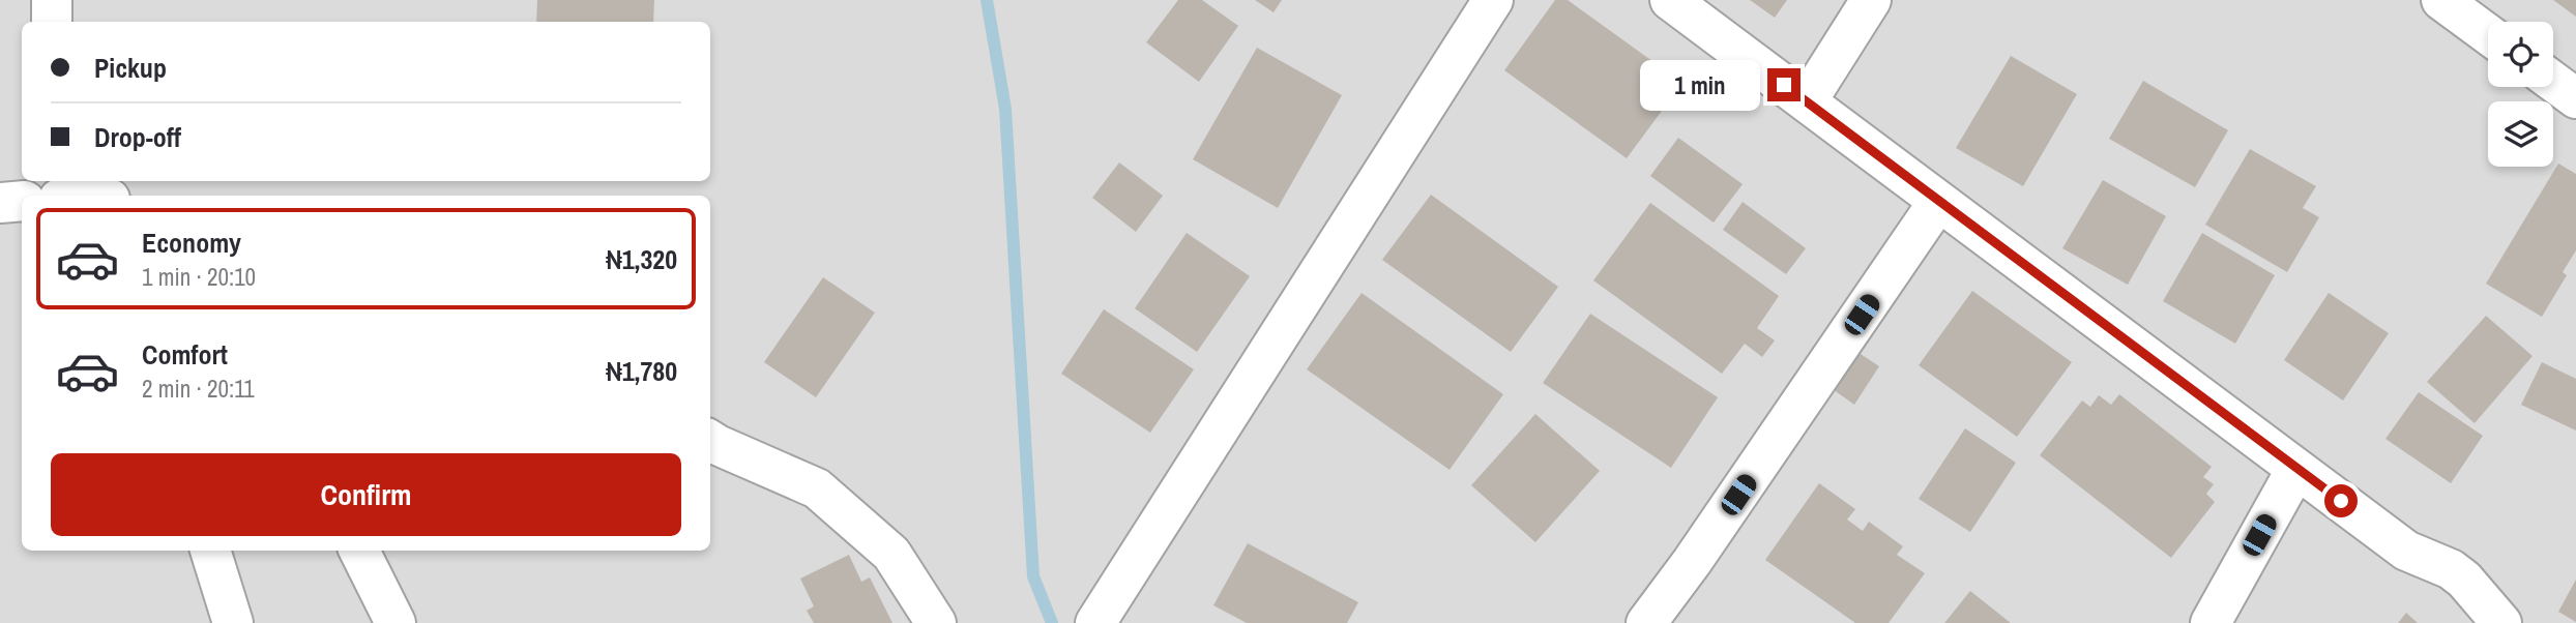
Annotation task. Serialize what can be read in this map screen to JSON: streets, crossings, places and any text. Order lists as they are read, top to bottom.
{
  "page": {
    "banner": ["Pickup", "Drop-off"],
    "bubble": "1 min",
    "list": [
      {
        "name": "Economy",
        "note": "1 min · 20:10",
        "value": "₦1,320"
      },
      {
        "name": "Comfort",
        "note": "2 min · 20:11",
        "value": "₦1,780"
      }
    ],
    "buttons": "Confirm"
  }
}
